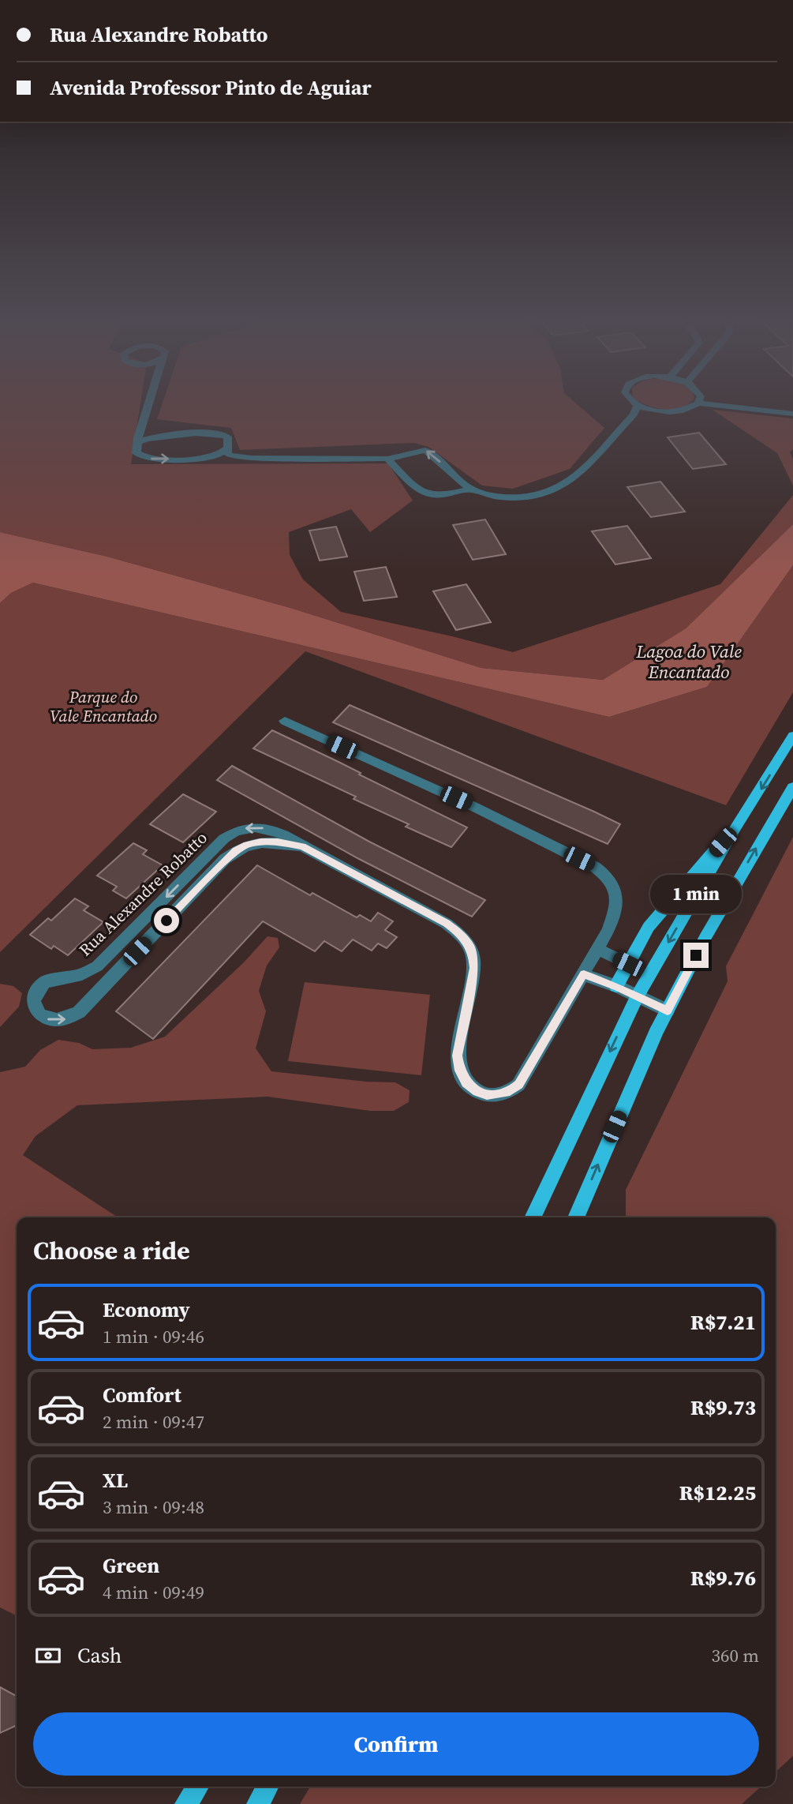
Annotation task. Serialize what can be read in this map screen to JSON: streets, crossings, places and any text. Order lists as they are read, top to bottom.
{
  "streets": {
    "street": ["Rua Alexandre Robatto"]
  },
  "water": ["Lagoa do Vale Encantado"],
  "parks": ["Parque do Vale Encantado"],
  "page": {
    "banner": ["Rua Alexandre Robatto", "Avenida Professor Pinto de Aguiar"],
    "bubble": "1 min",
    "heading": "Choose a ride",
    "list": [
      {
        "name": "Economy",
        "note": "1 min · 09:46",
        "value": "R$7.21"
      },
      {
        "name": "Comfort",
        "note": "2 min · 09:47",
        "value": "R$9.73"
      },
      {
        "name": "XL",
        "note": "3 min · 09:48",
        "value": "R$12.25"
      },
      {
        "name": "Green",
        "note": "4 min · 09:49",
        "value": "R$9.76"
      }
    ],
    "pay": ["Cash", "360 m"],
    "buttons": "Confirm"
  }
}
